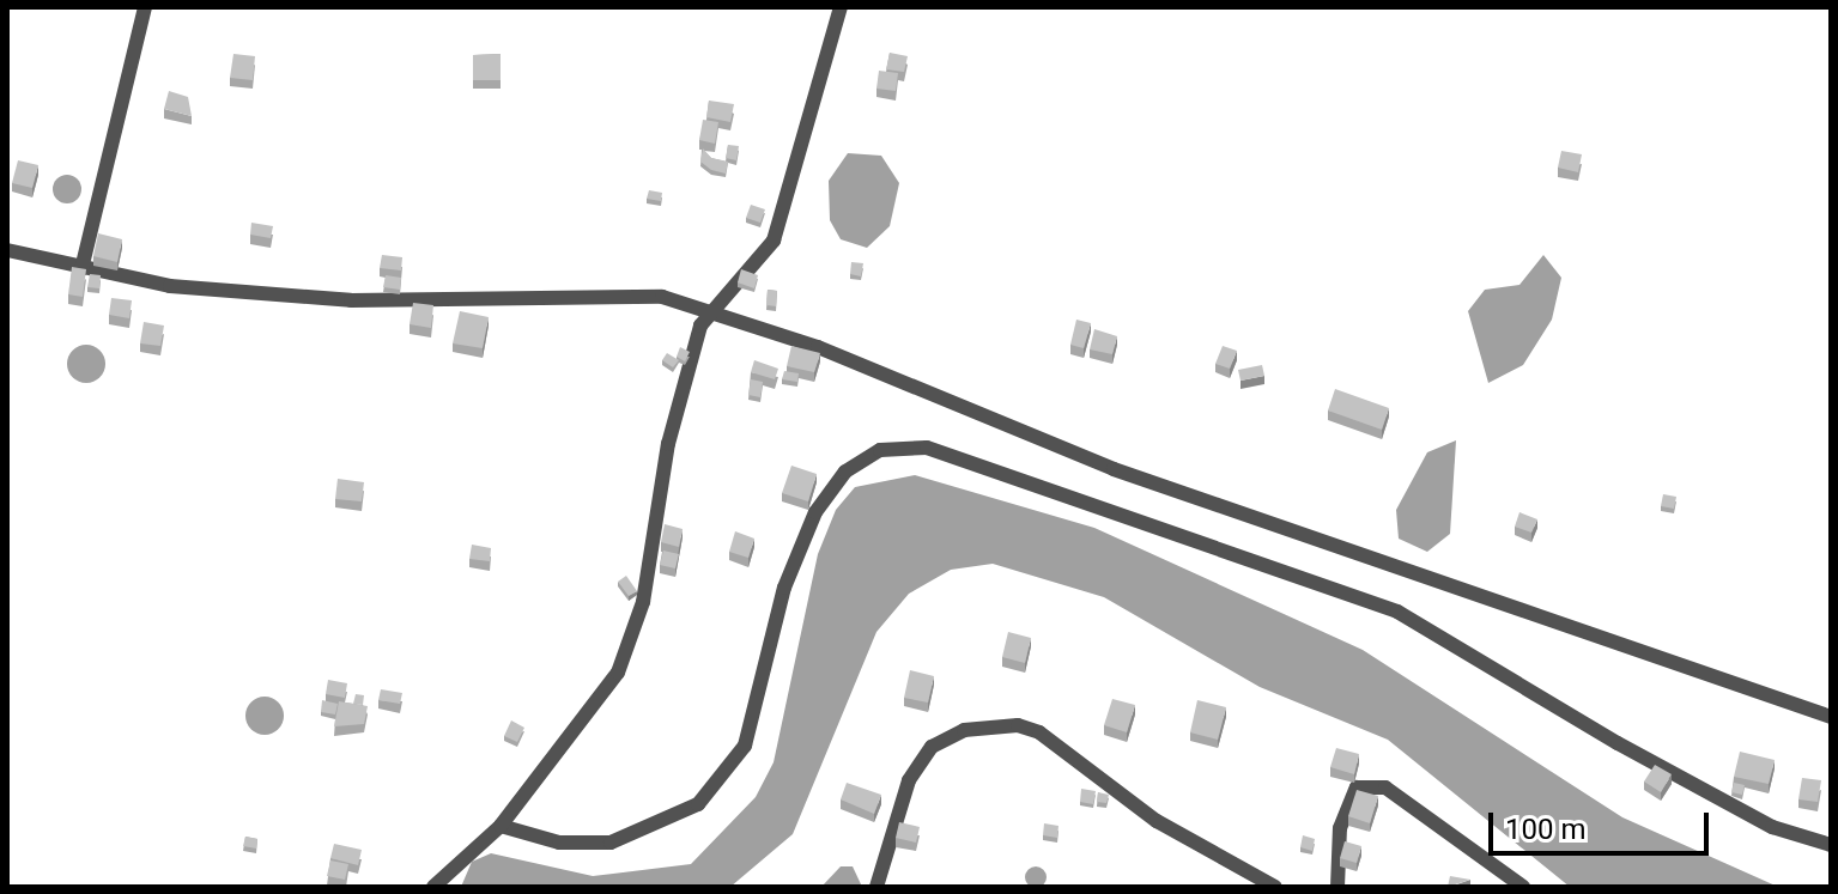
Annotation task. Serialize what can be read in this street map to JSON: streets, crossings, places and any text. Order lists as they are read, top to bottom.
{
  "scale_bar": "100 m"
}
